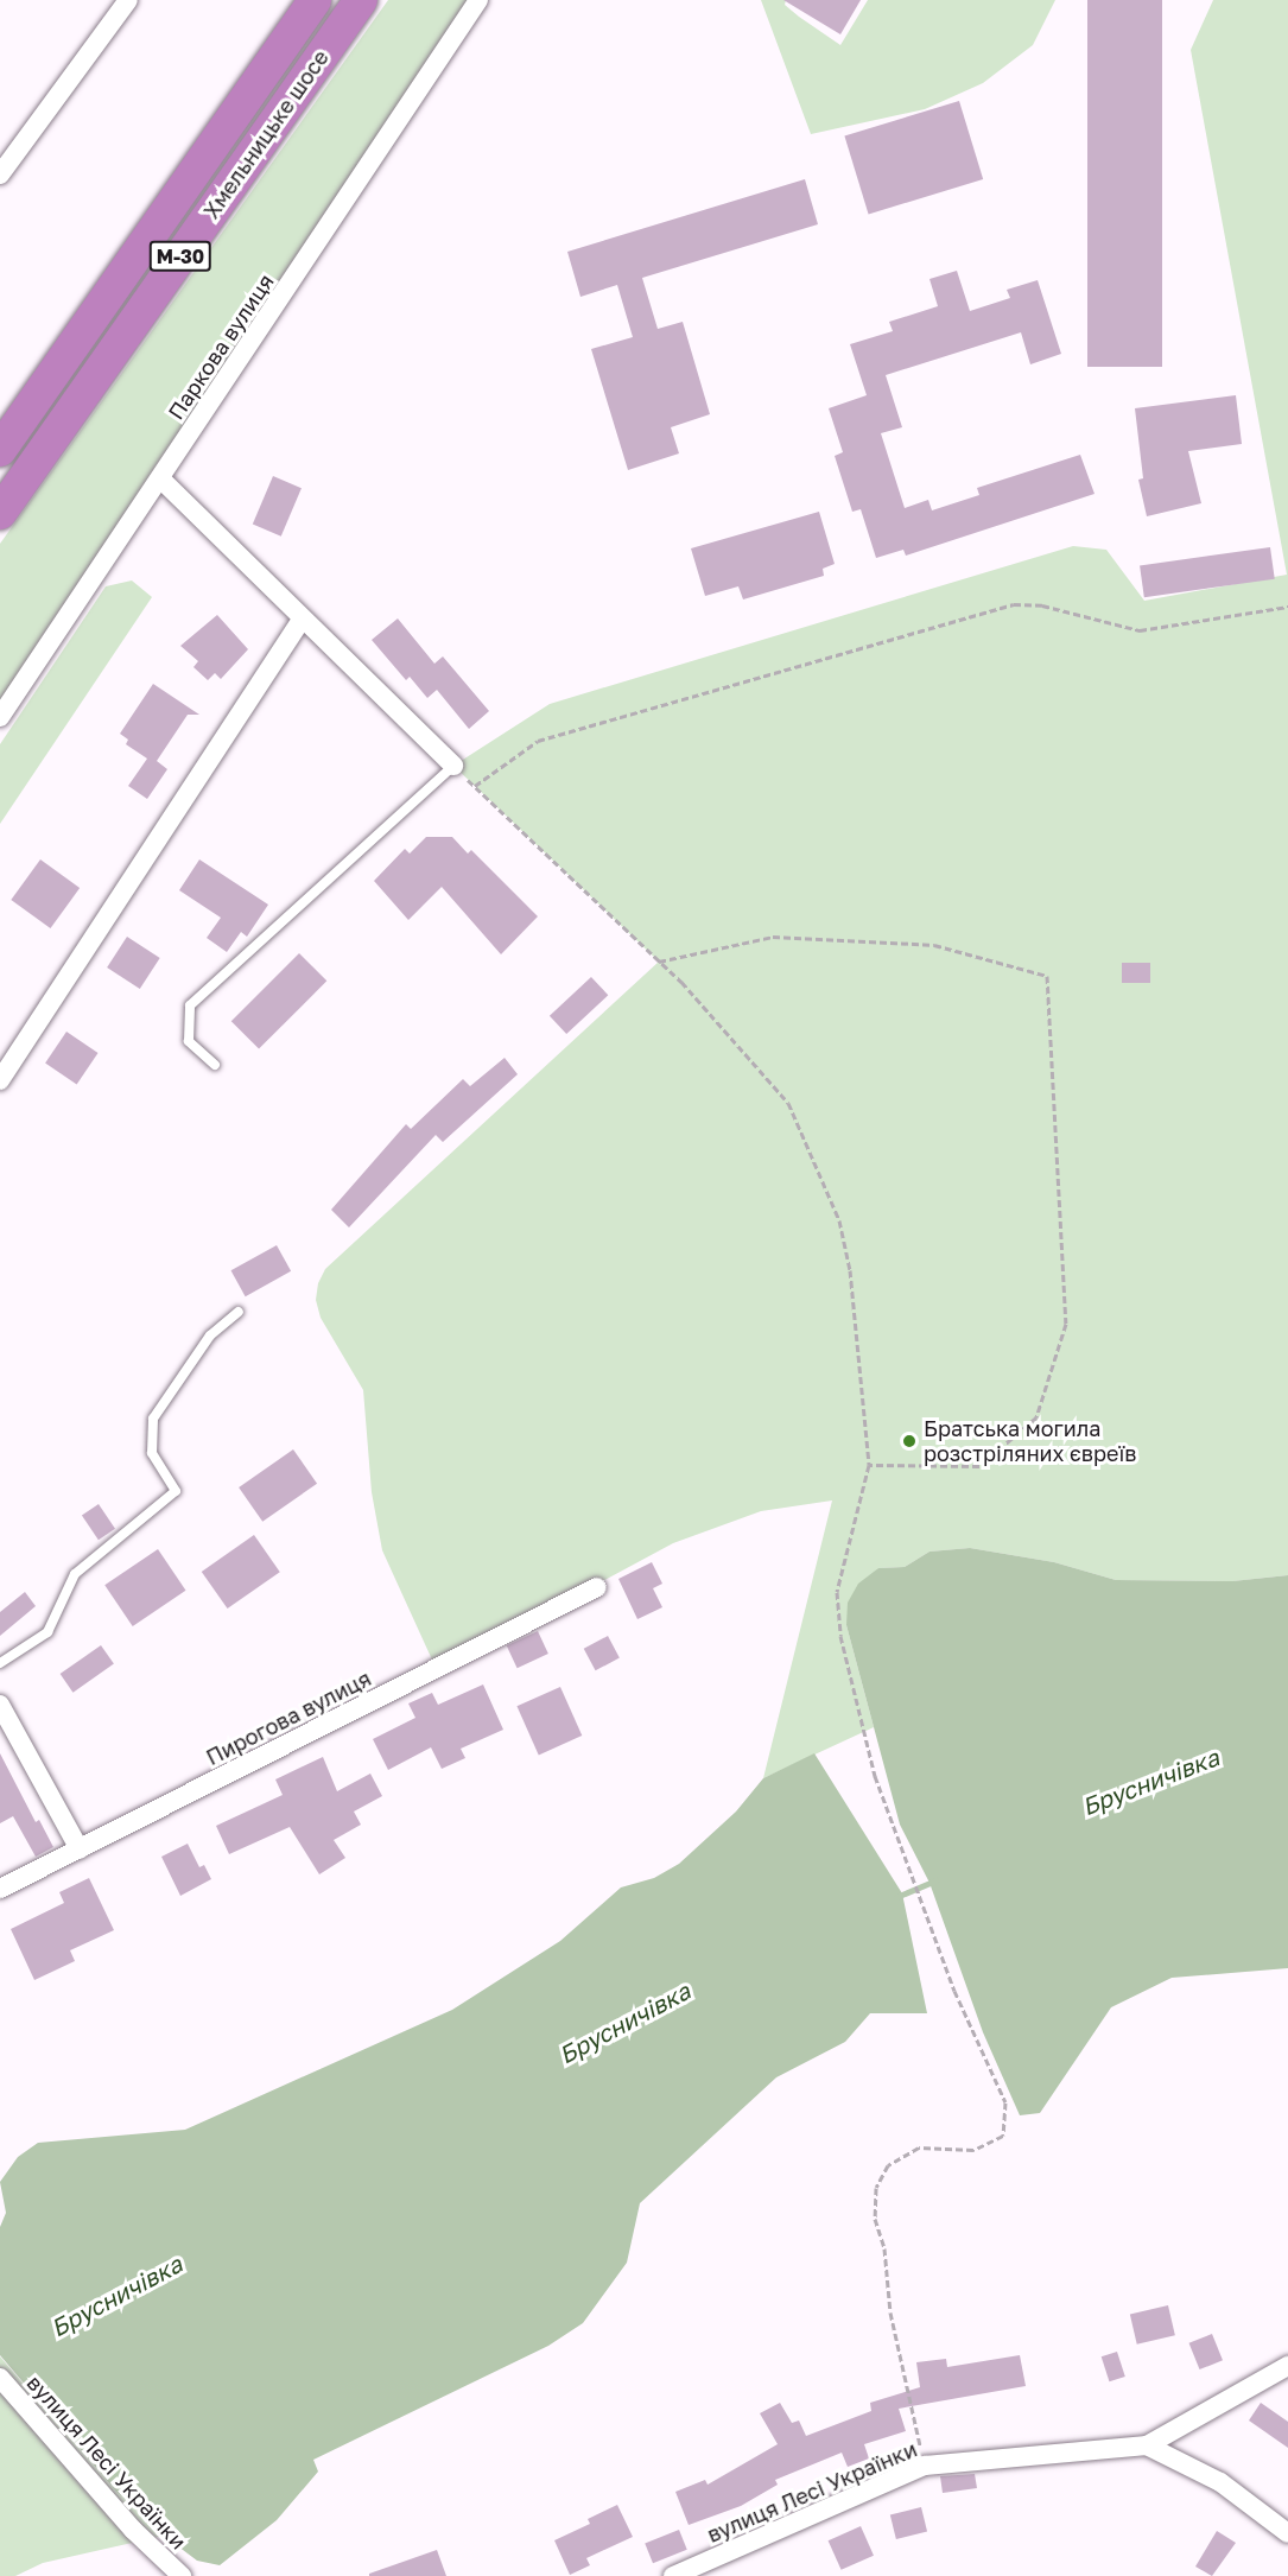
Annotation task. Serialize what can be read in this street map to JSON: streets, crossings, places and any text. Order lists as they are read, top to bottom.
{
  "streets": {
    "highway": ["Хмельницьке шосе", "М-30"],
    "street": ["Паркова вулиця", "Пирогова вулиця", "вулиця Лесі Українки"]
  },
  "water": ["Брусничівка"],
  "places": ["Братська могила розстріляних євреїв"]
}
